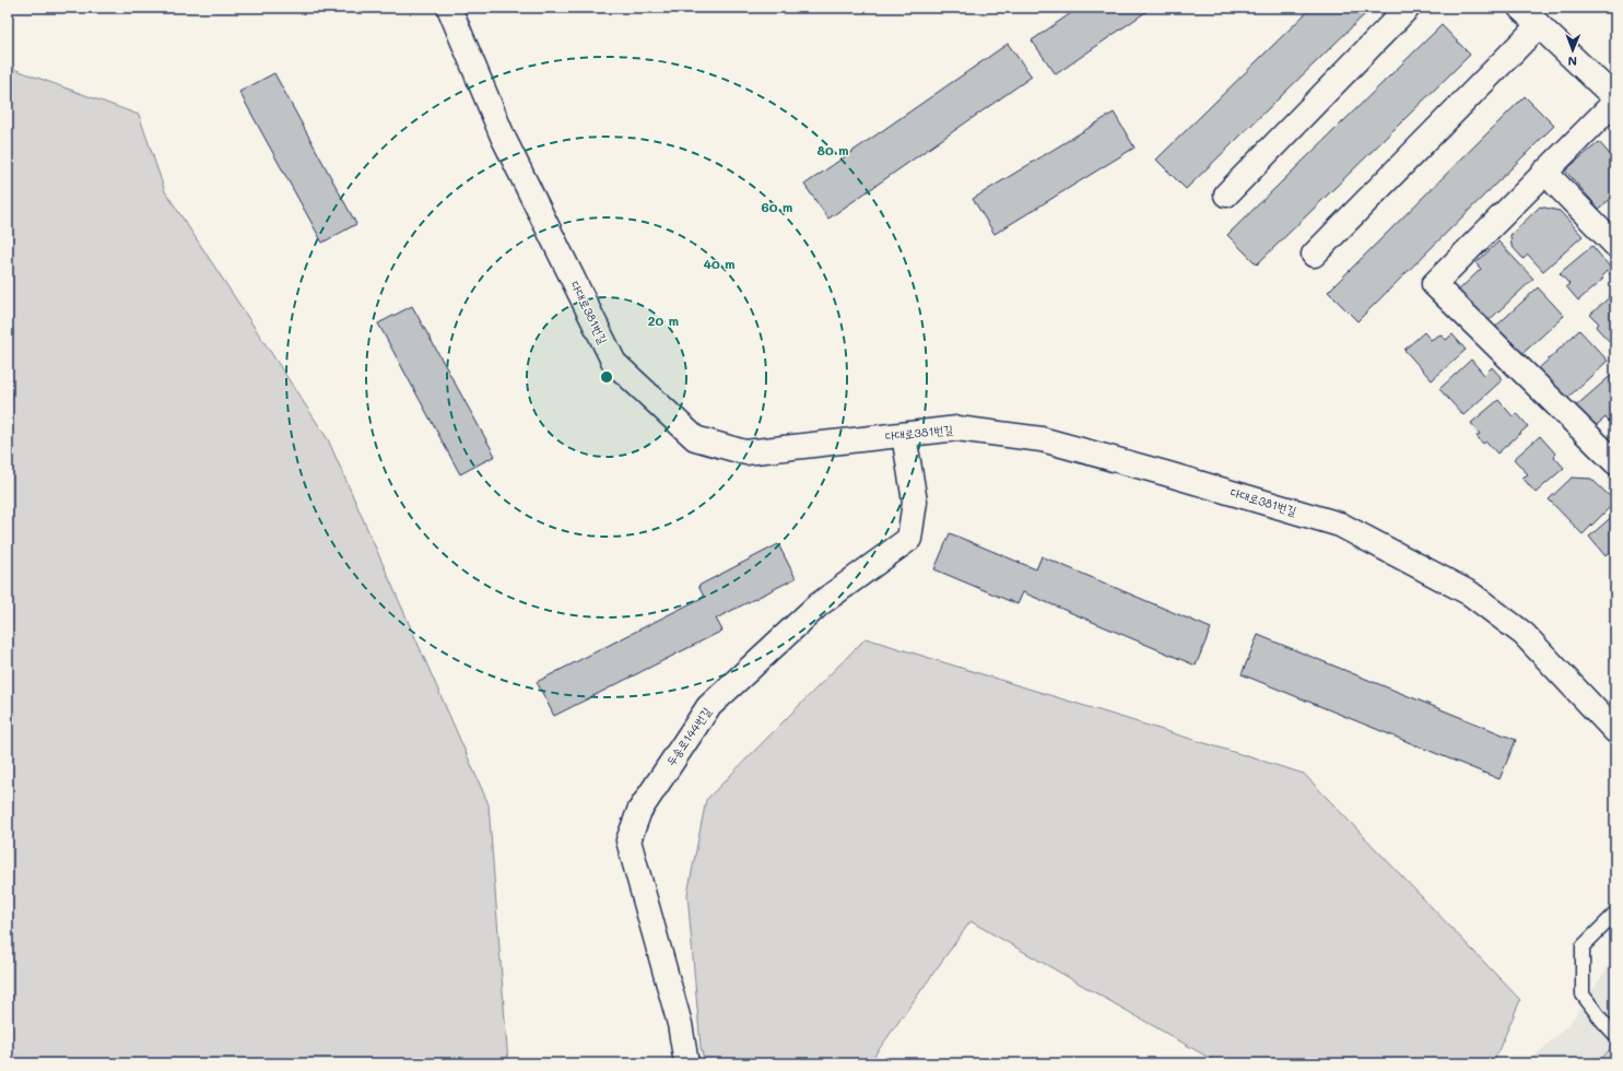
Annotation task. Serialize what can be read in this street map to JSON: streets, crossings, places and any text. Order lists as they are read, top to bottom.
{
  "streets": {
    "street": ["다대로381번길", "두송로144번길"]
  },
  "crossings": [
    ["다대로381번길", "두송로144번길"]
  ],
  "north": "bottom",
  "rings": [
    "80 m",
    "60 m",
    "40 m",
    "20 m"
  ]
}
